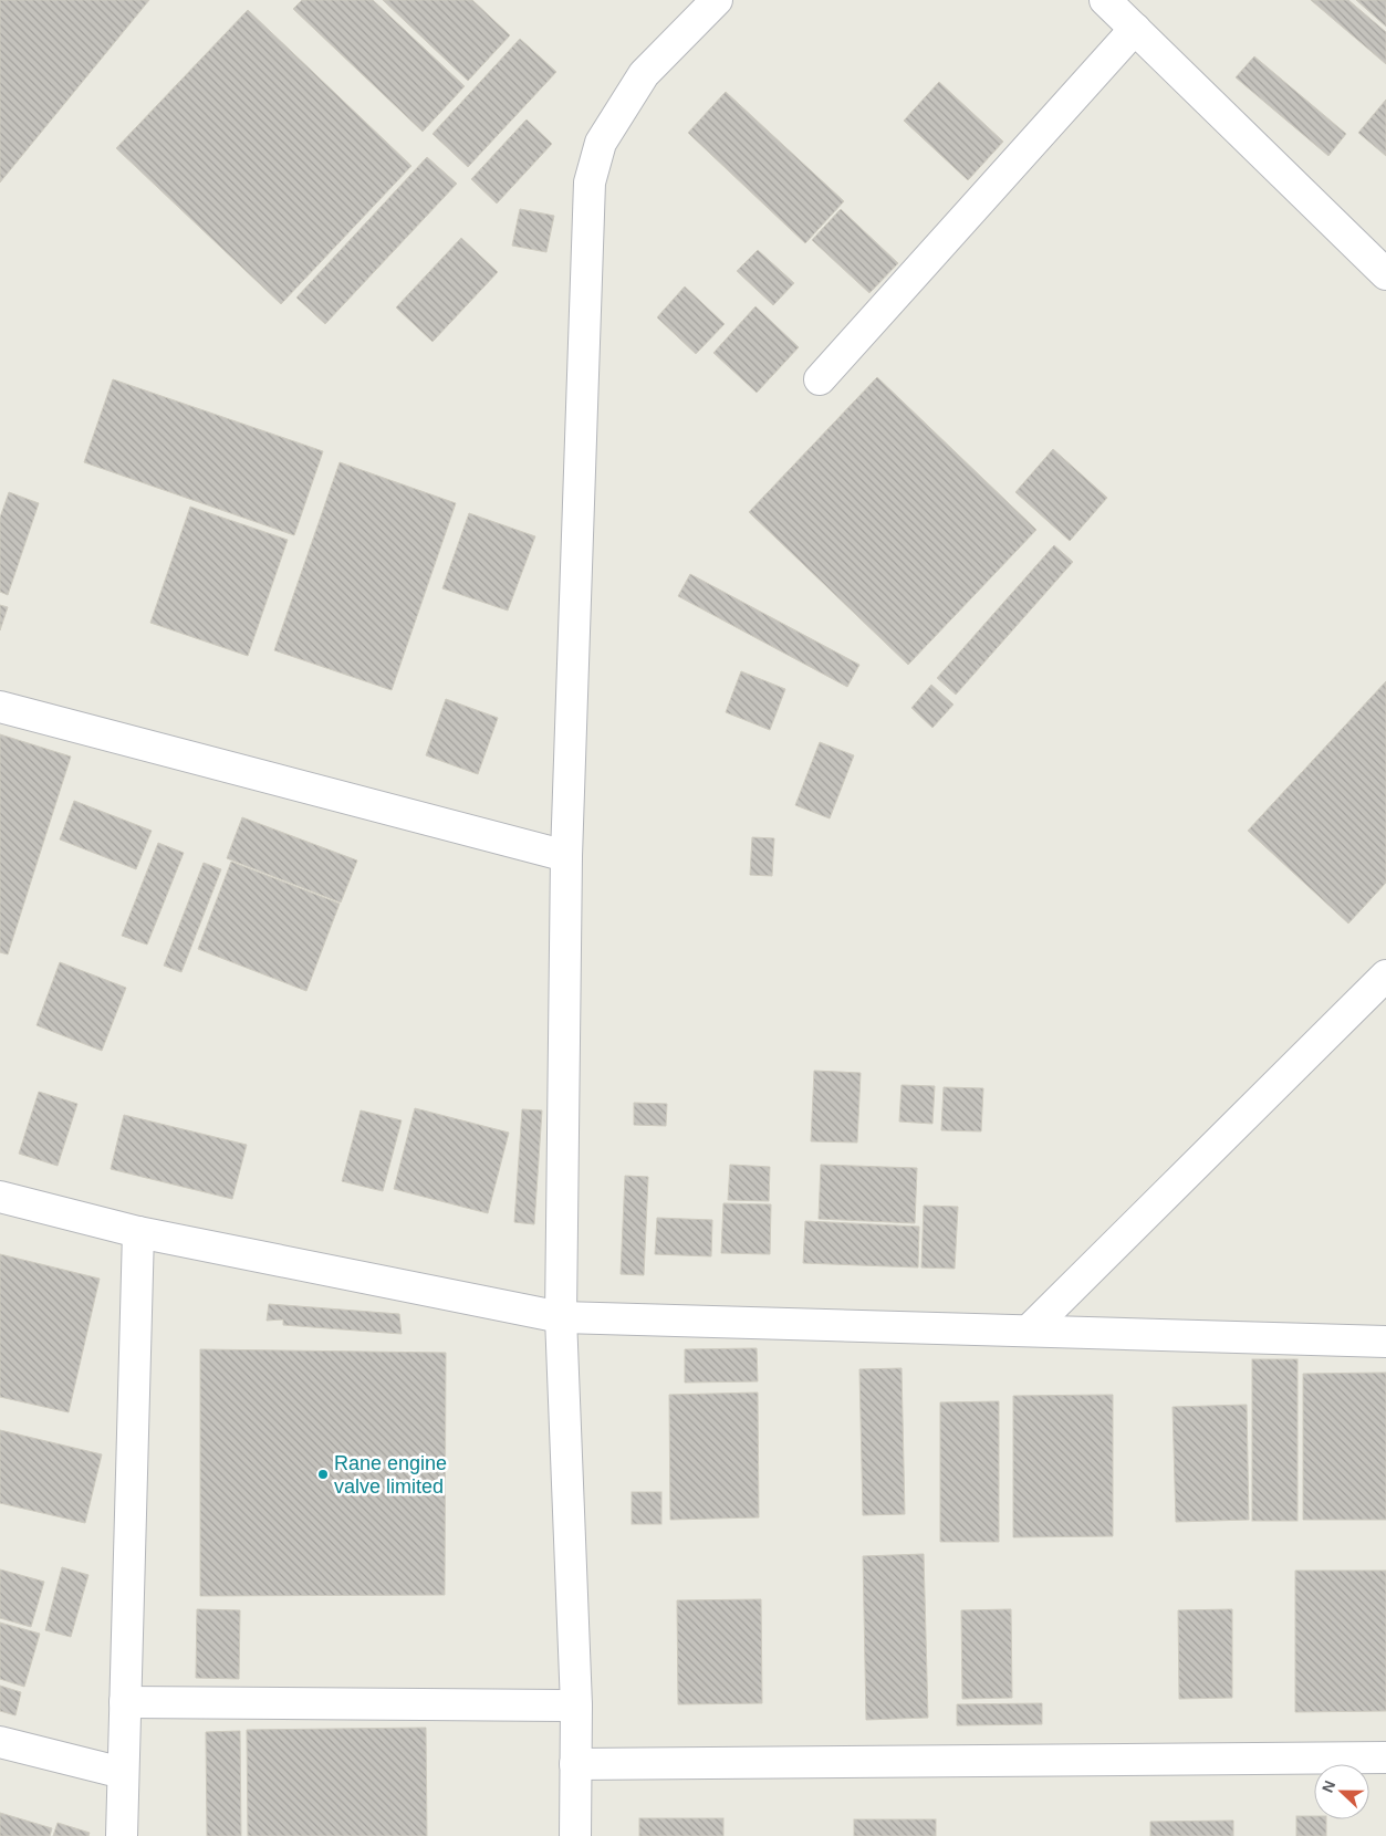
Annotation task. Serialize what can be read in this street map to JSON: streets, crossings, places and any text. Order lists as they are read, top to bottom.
{
  "places": ["Rane engine valve limited"],
  "north": "left"
}
